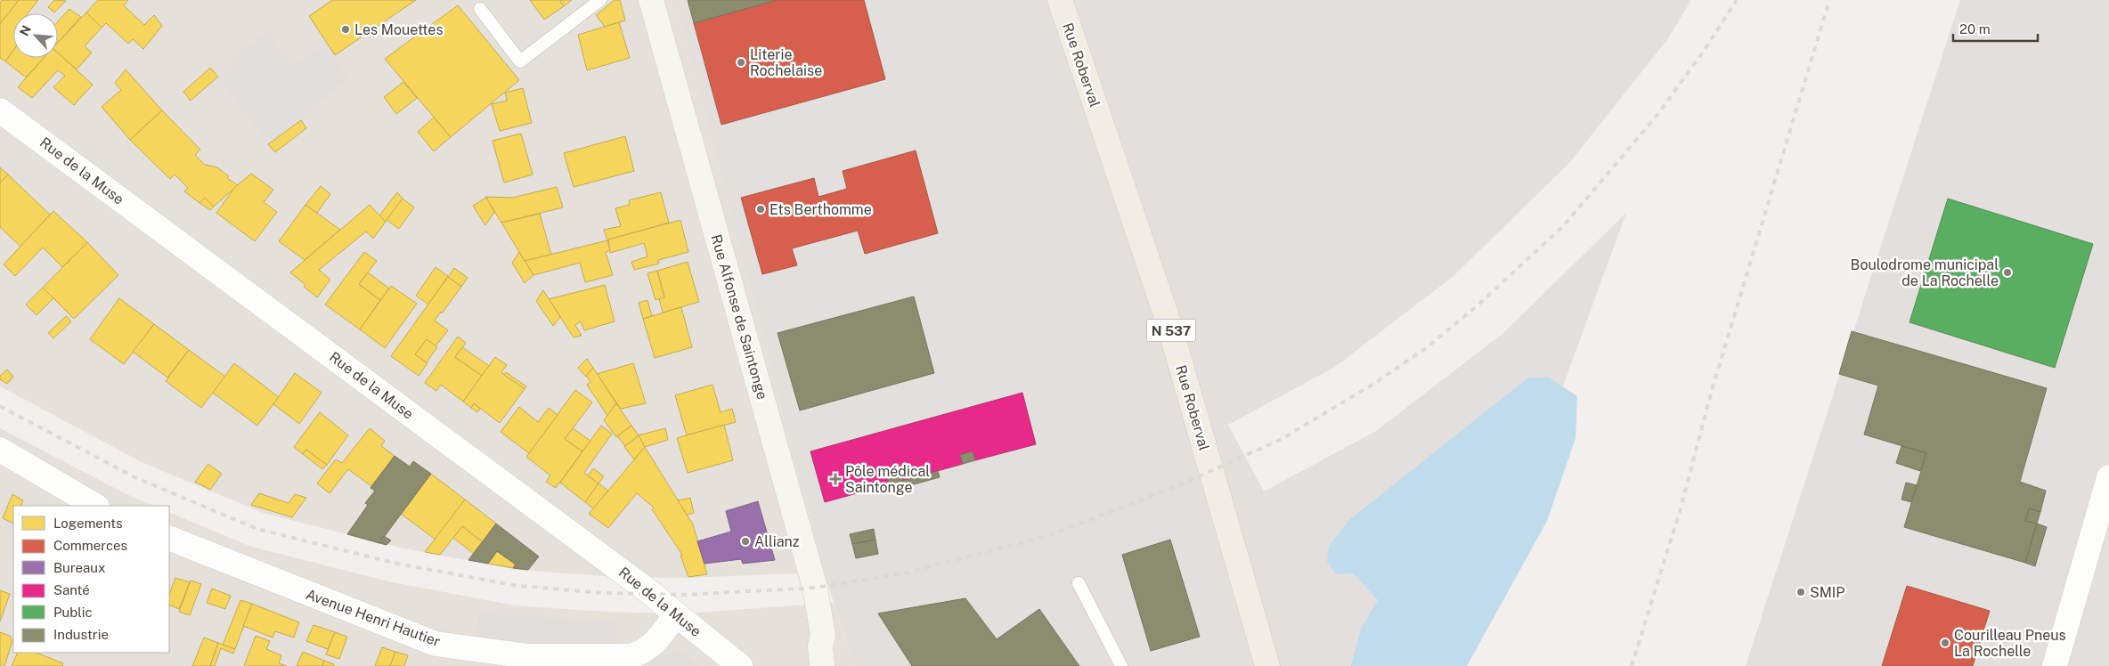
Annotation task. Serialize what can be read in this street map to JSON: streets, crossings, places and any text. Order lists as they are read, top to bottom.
{
  "streets": {
    "main road": ["Rue Roberval", "Rue Alfonse de Saintonge", "N 537"],
    "street": ["Rue de la Muse", "Avenue Henri Hautier"]
  },
  "crossings": [
    ["Rue de la Muse", "Avenue Henri Hautier"]
  ],
  "places": {
    "other": [
      "Les Mouettes",
      "Literie Rochelaise",
      "Ets Berthomme",
      "Boulodrome municipal de La Rochelle",
      "Allianz",
      "SMIP",
      "Courilleau Pneus La Rochelle"
    ],
    "health": ["Pôle médical Saintonge"]
  },
  "legend": [
    "Logements",
    "Commerces",
    "Bureaux",
    "Santé",
    "Public",
    "Industrie"
  ],
  "scale_bar": "20 m",
  "north": "top left"
}
